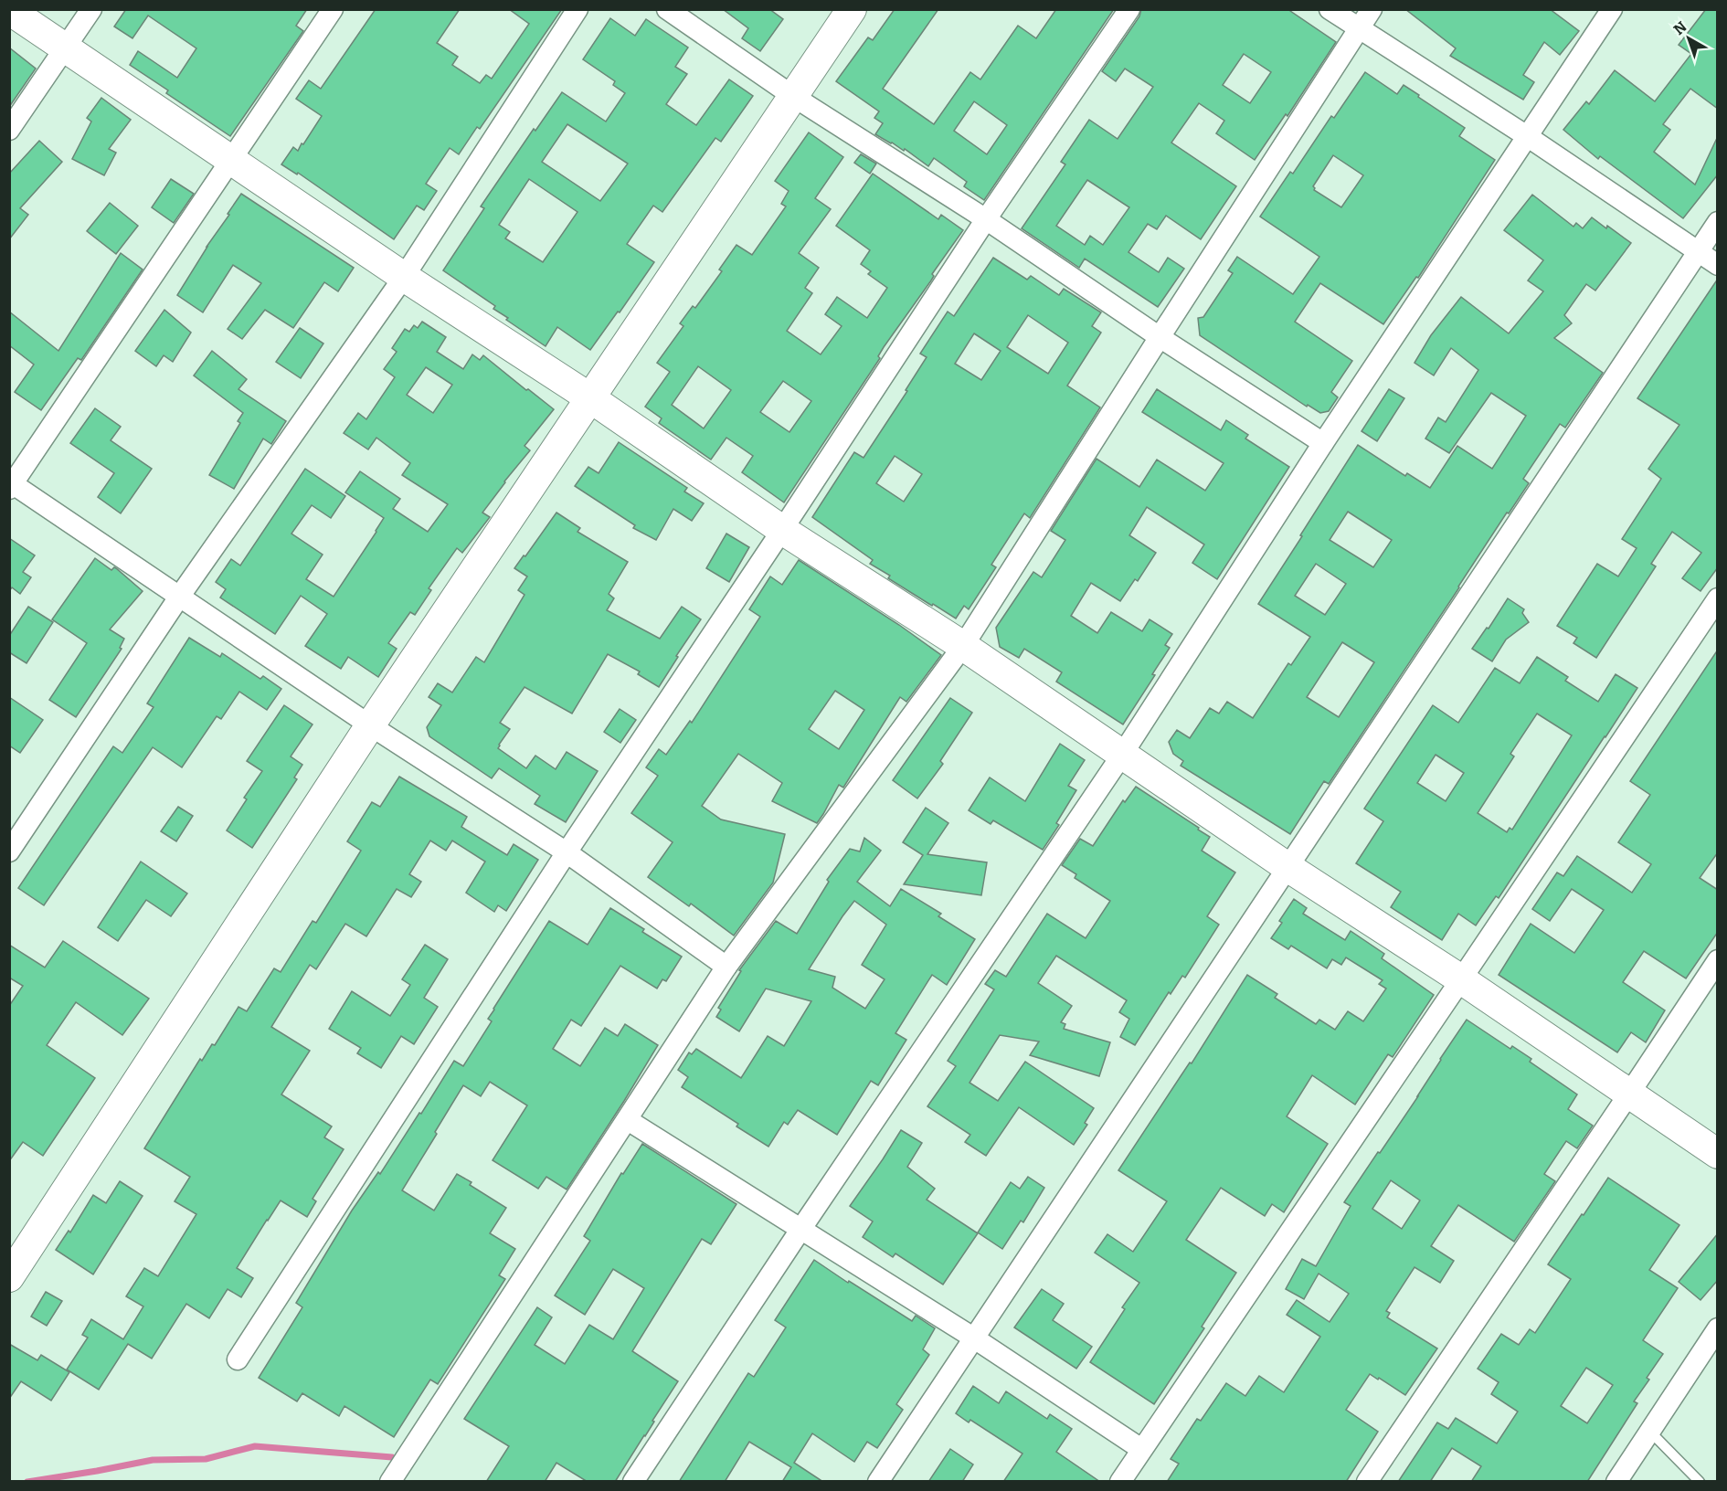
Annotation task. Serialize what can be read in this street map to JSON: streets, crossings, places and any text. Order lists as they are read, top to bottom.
{
  "north": "top left"
}
